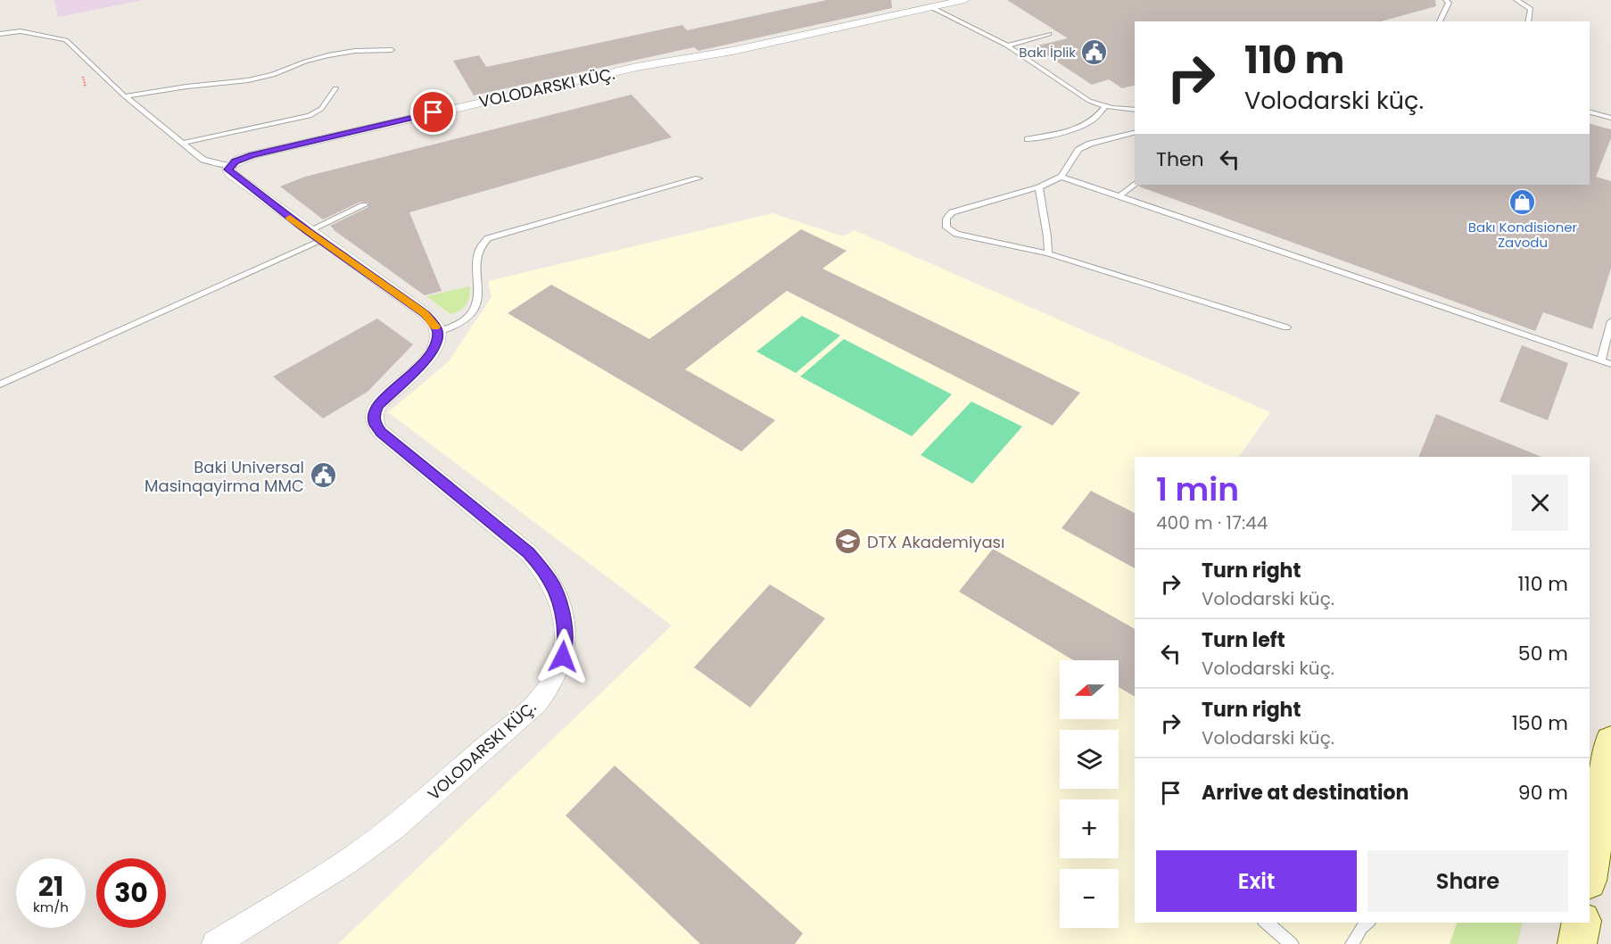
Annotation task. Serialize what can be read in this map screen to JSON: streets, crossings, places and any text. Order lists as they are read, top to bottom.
{
  "streets": {
    "street": ["VOLODARSKI KÜÇ."]
  },
  "places": {
    "public building": ["Bakı İplik", "Baki Universal Masinqayirma MMC"],
    "shop": ["Bakı Kondisioner Zavodu"],
    "school or university": ["DTX Akademiyası"]
  },
  "north": "left",
  "page": {
    "turn": ["110 m", "Volodarski küç."],
    "then": "Then",
    "heading": ["1 min", "400 m · 17:44"],
    "list": [
      {
        "name": "Turn right",
        "note": "Volodarski küç.",
        "value": "110 m"
      },
      {
        "name": "Turn left",
        "note": "Volodarski küç.",
        "value": "50 m"
      },
      {
        "name": "Turn right",
        "note": "Volodarski küç.",
        "value": "150 m"
      },
      {
        "name": "Arrive at destination",
        "value": "90 m"
      }
    ],
    "map_buttons": ["+", "−"],
    "buttons": ["Exit", "Share"],
    "speed": "21 km/h",
    "limit": "30"
  }
}
